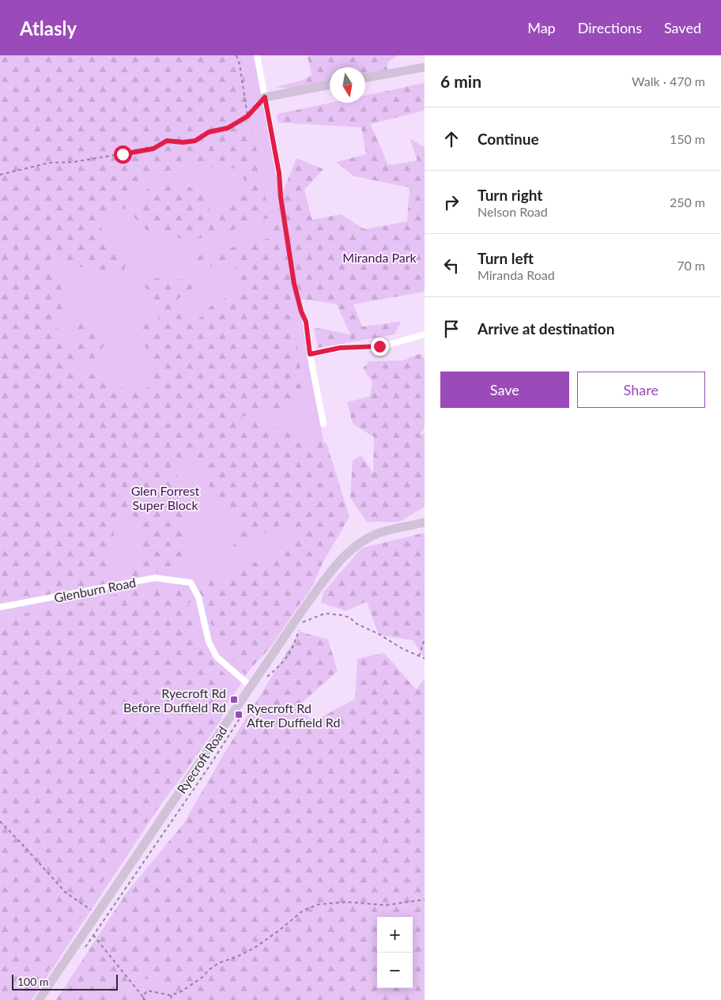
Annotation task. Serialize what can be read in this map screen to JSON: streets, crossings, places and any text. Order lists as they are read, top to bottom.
{
  "streets": {
    "street": ["Glenburn Road", "Ryecroft Road"]
  },
  "crossings": [
    ["Glenburn Road", "Ryecroft Road"]
  ],
  "parks": ["Miranda Park", "Glen Forrest Super Block"],
  "places": {
    "transit": ["Ryecroft Rd Before Duffield Rd", "Ryecroft Rd After Duffield Rd"]
  },
  "scale_bar": "100 m",
  "north": "bottom",
  "page": {
    "header": "Atlasly",
    "nav": ["Map", "Directions", "Saved"],
    "heading": ["6 min", "Walk · 470 m"],
    "list": [
      ["Continue", "150 m"],
      ["Turn right", "Nelson Road", "250 m"],
      ["Turn left", "Miranda Road", "70 m"],
      "Arrive at destination"
    ],
    "buttons": ["Save", "Share"],
    "map_buttons": ["+", "−"],
    "scale": "100 m"
  }
}
